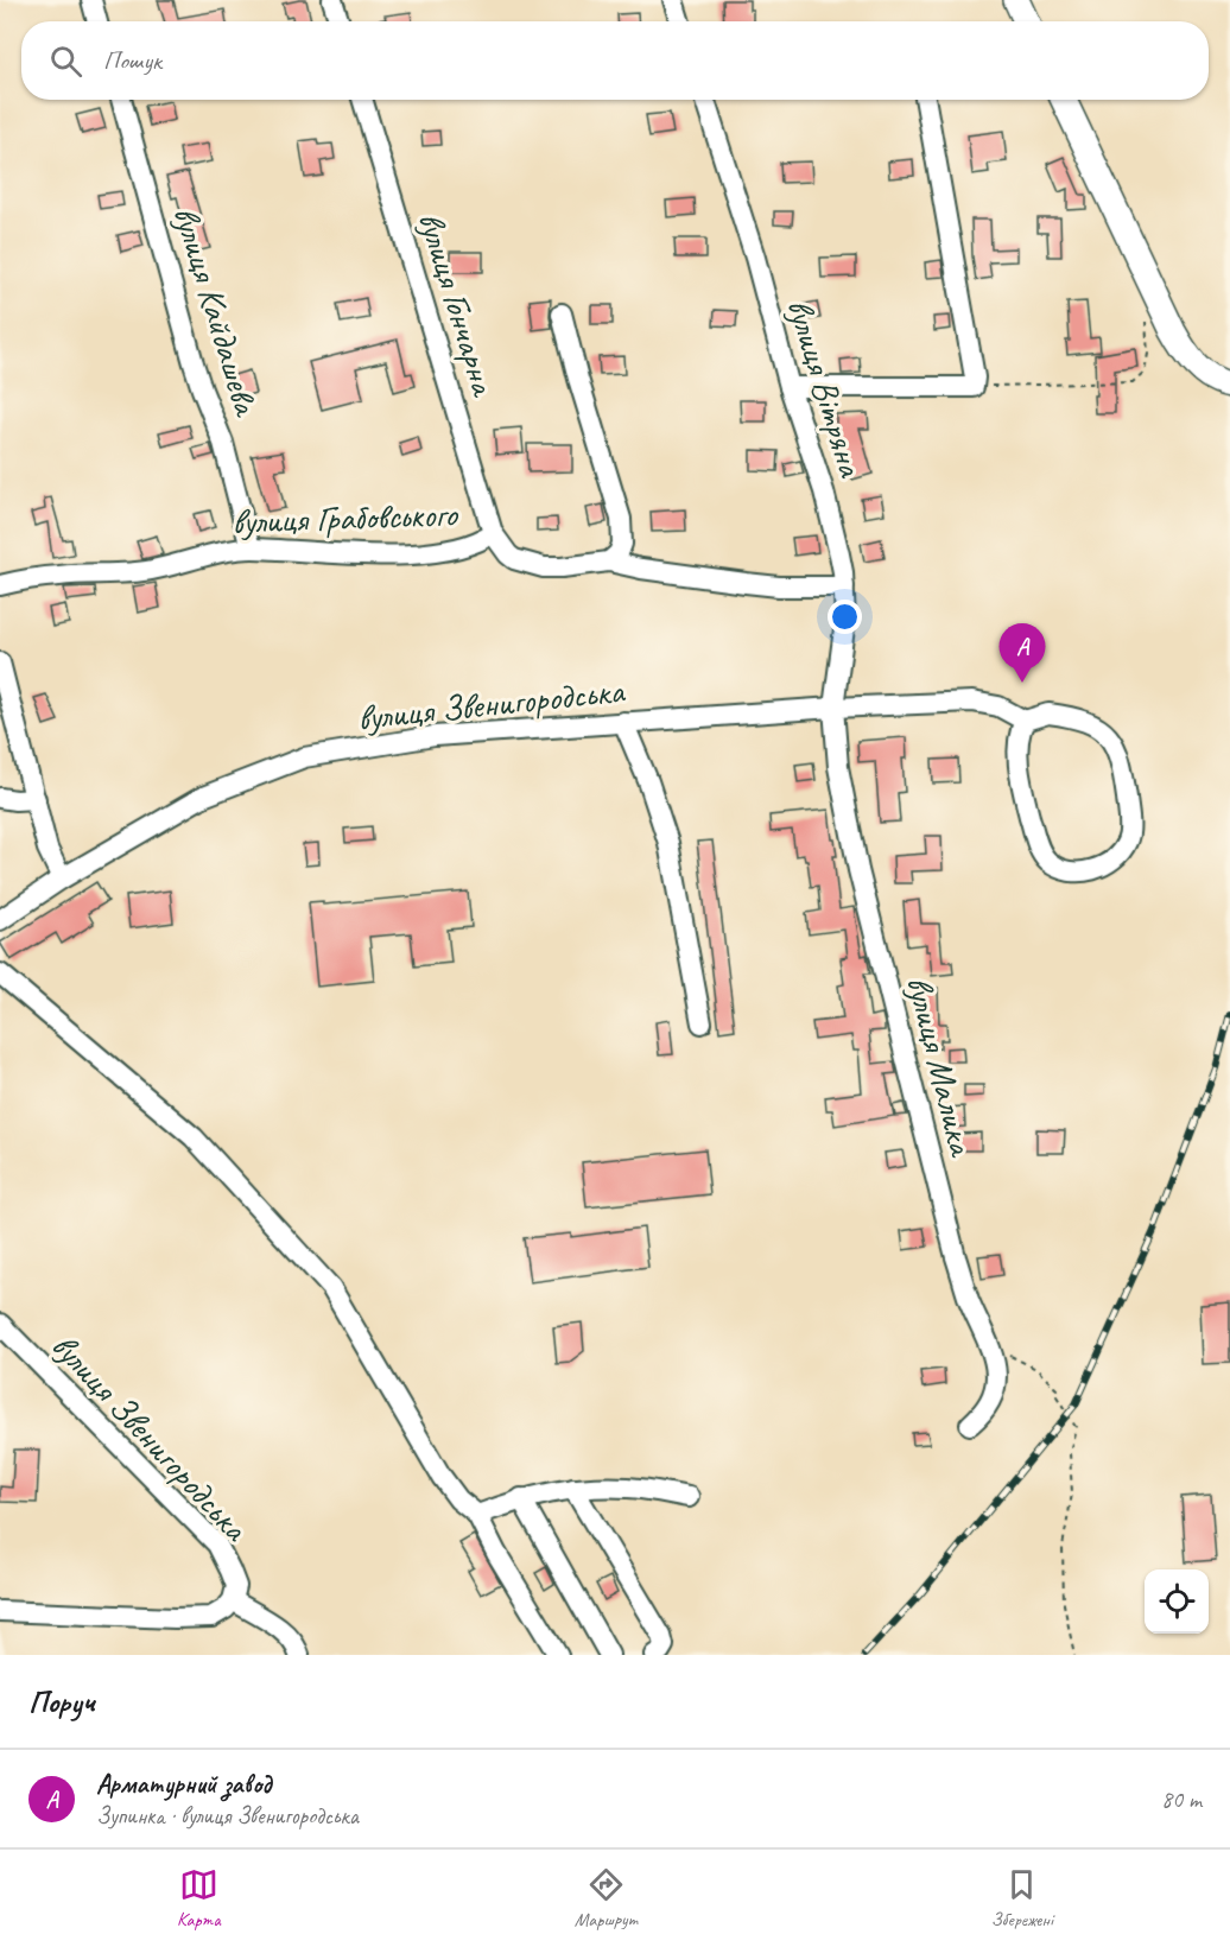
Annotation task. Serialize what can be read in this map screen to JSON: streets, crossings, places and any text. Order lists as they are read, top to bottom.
{
  "streets": {
    "street": [
      "вулиця Гончарна",
      "вулиця Кайдашева",
      "вулиця Вітряна",
      "вулиця Грабовського",
      "вулиця Звенигородська",
      "вулиця Малика"
    ]
  },
  "crossings": [
    ["вулиця Гончарна", "вулиця Грабовського"],
    ["вулиця Кайдашева", "вулиця Грабовського"],
    ["вулиця Вітряна", "вулиця Грабовського"],
    ["вулиця Вітряна", "вулиця Звенигородська"],
    ["вулиця Вітряна", "вулиця Малика"],
    ["вулиця Звенигородська", "вулиця Малика"]
  ],
  "page": {
    "search": "Пошук",
    "pins": "A",
    "heading": "Поруч",
    "list": [
      {
        "mark": "A",
        "name": "Арматурний завод",
        "note": "Зупинка · вулиця Звенигородська",
        "value": "80 m"
      }
    ],
    "nav": ["Карта", "Маршрут", "Збережені"]
  }
}
